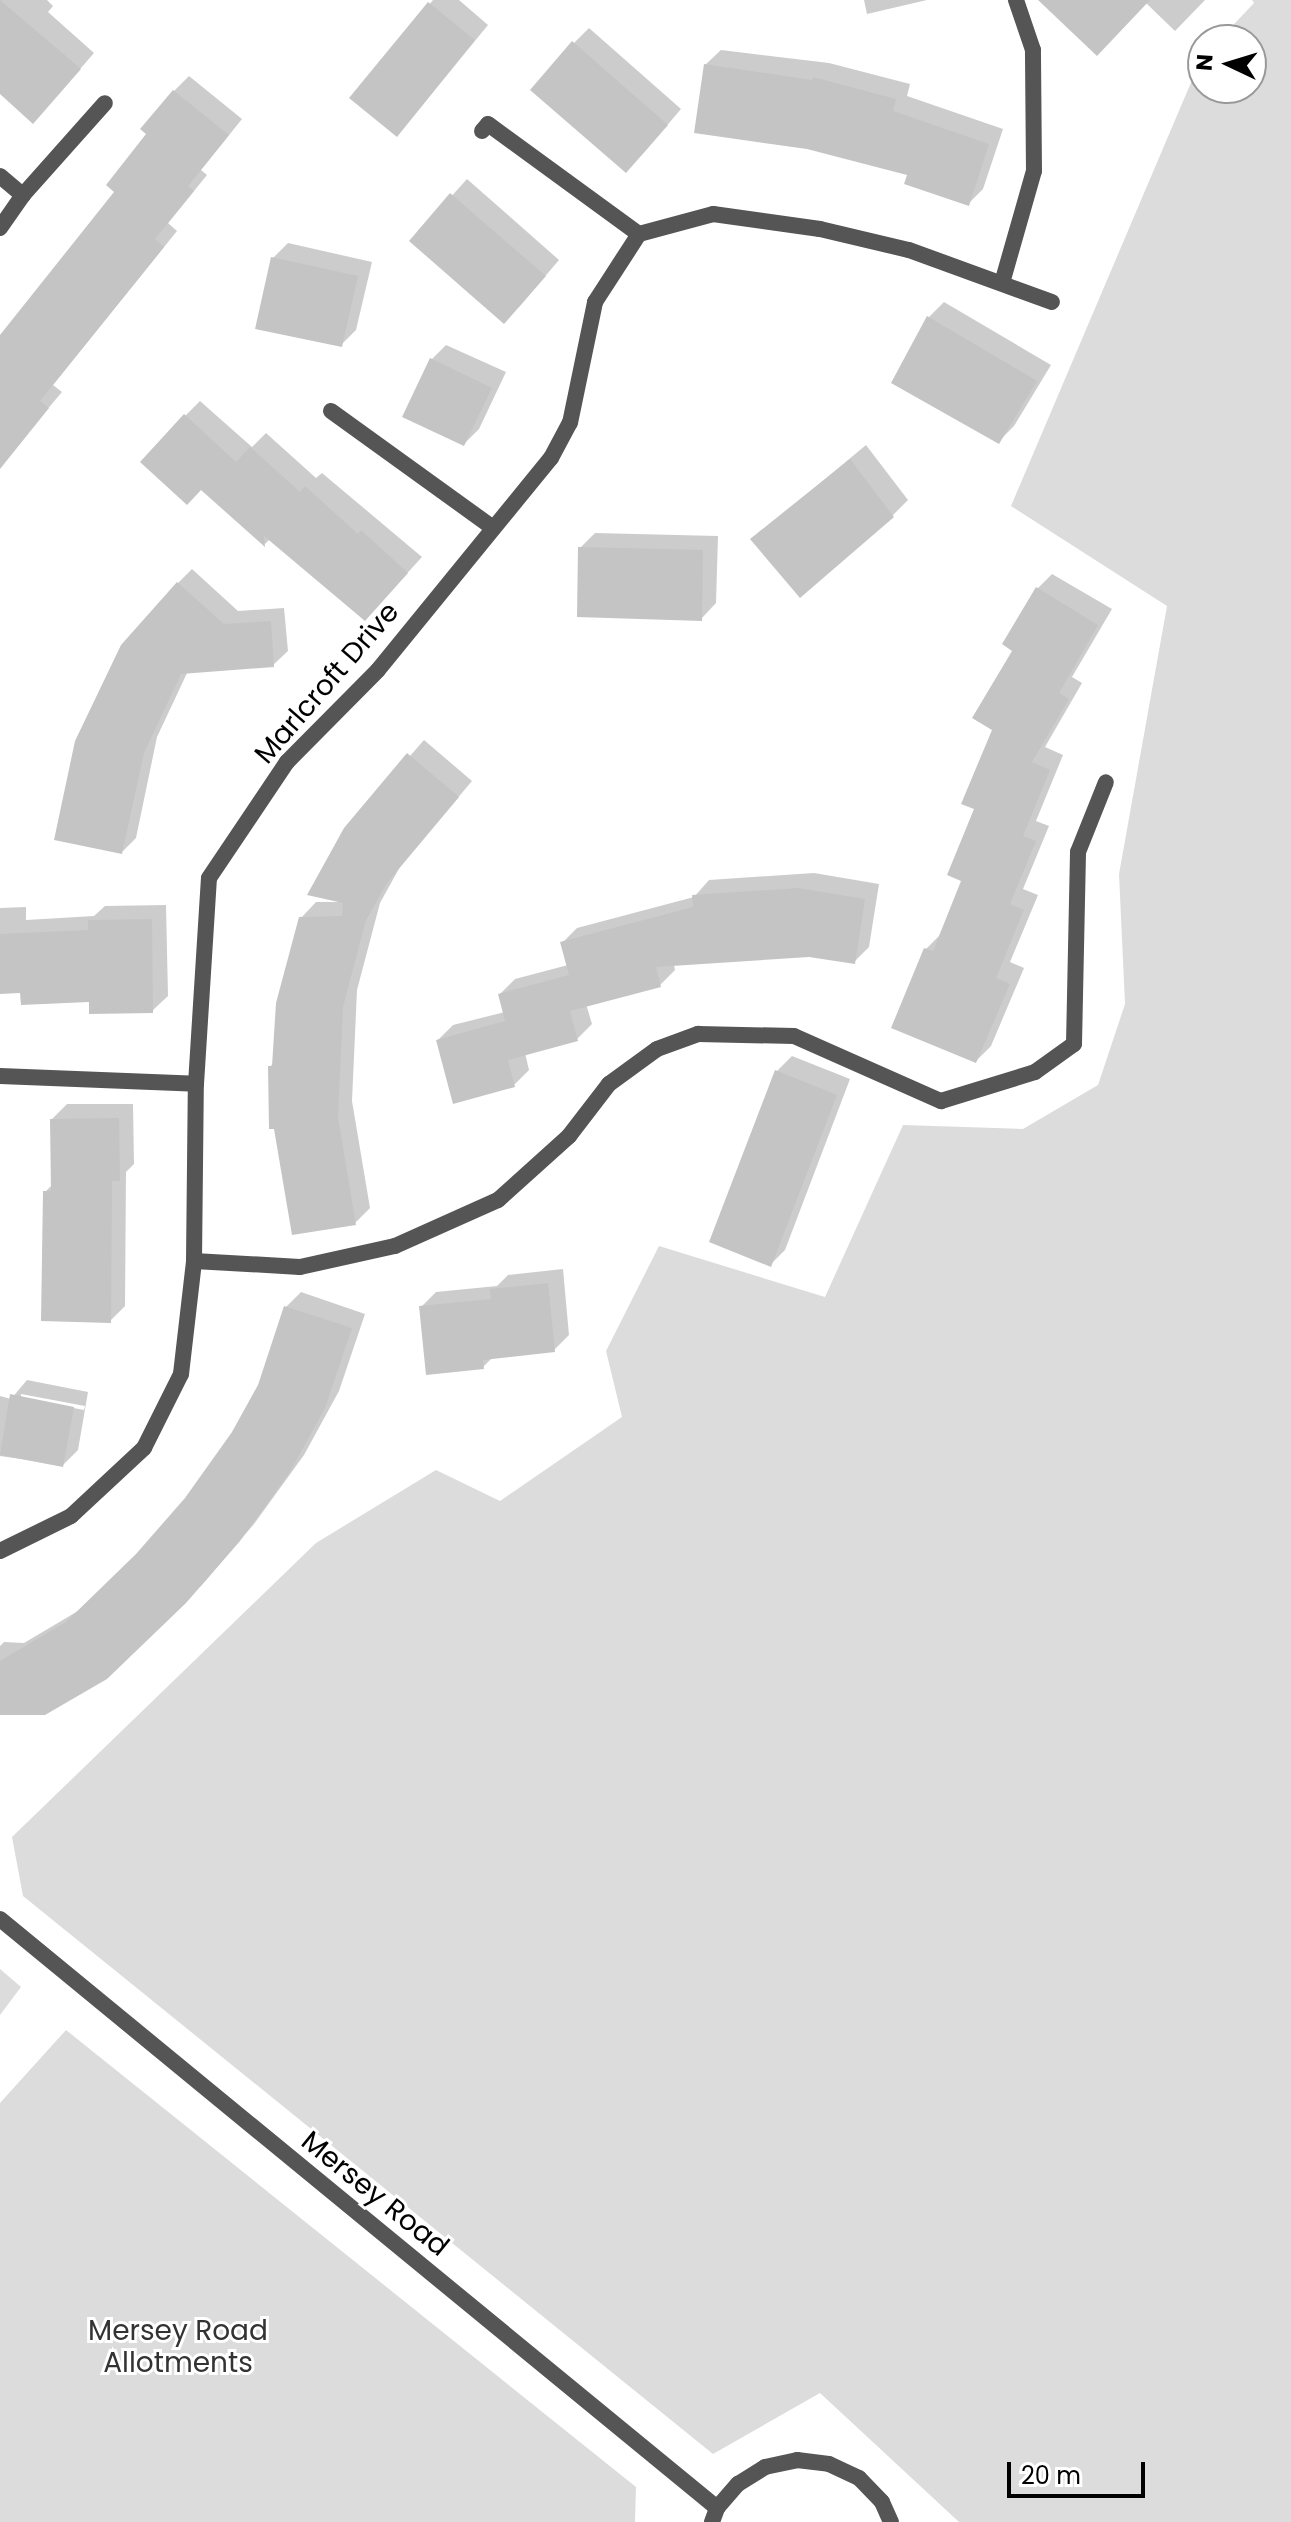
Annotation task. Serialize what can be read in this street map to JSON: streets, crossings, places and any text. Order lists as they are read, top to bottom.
{
  "streets": {
    "street": ["Marlcroft Drive", "Mersey Road"]
  },
  "parks": ["Mersey Road Allotments"],
  "scale_bar": "20 m",
  "north": "left"
}
